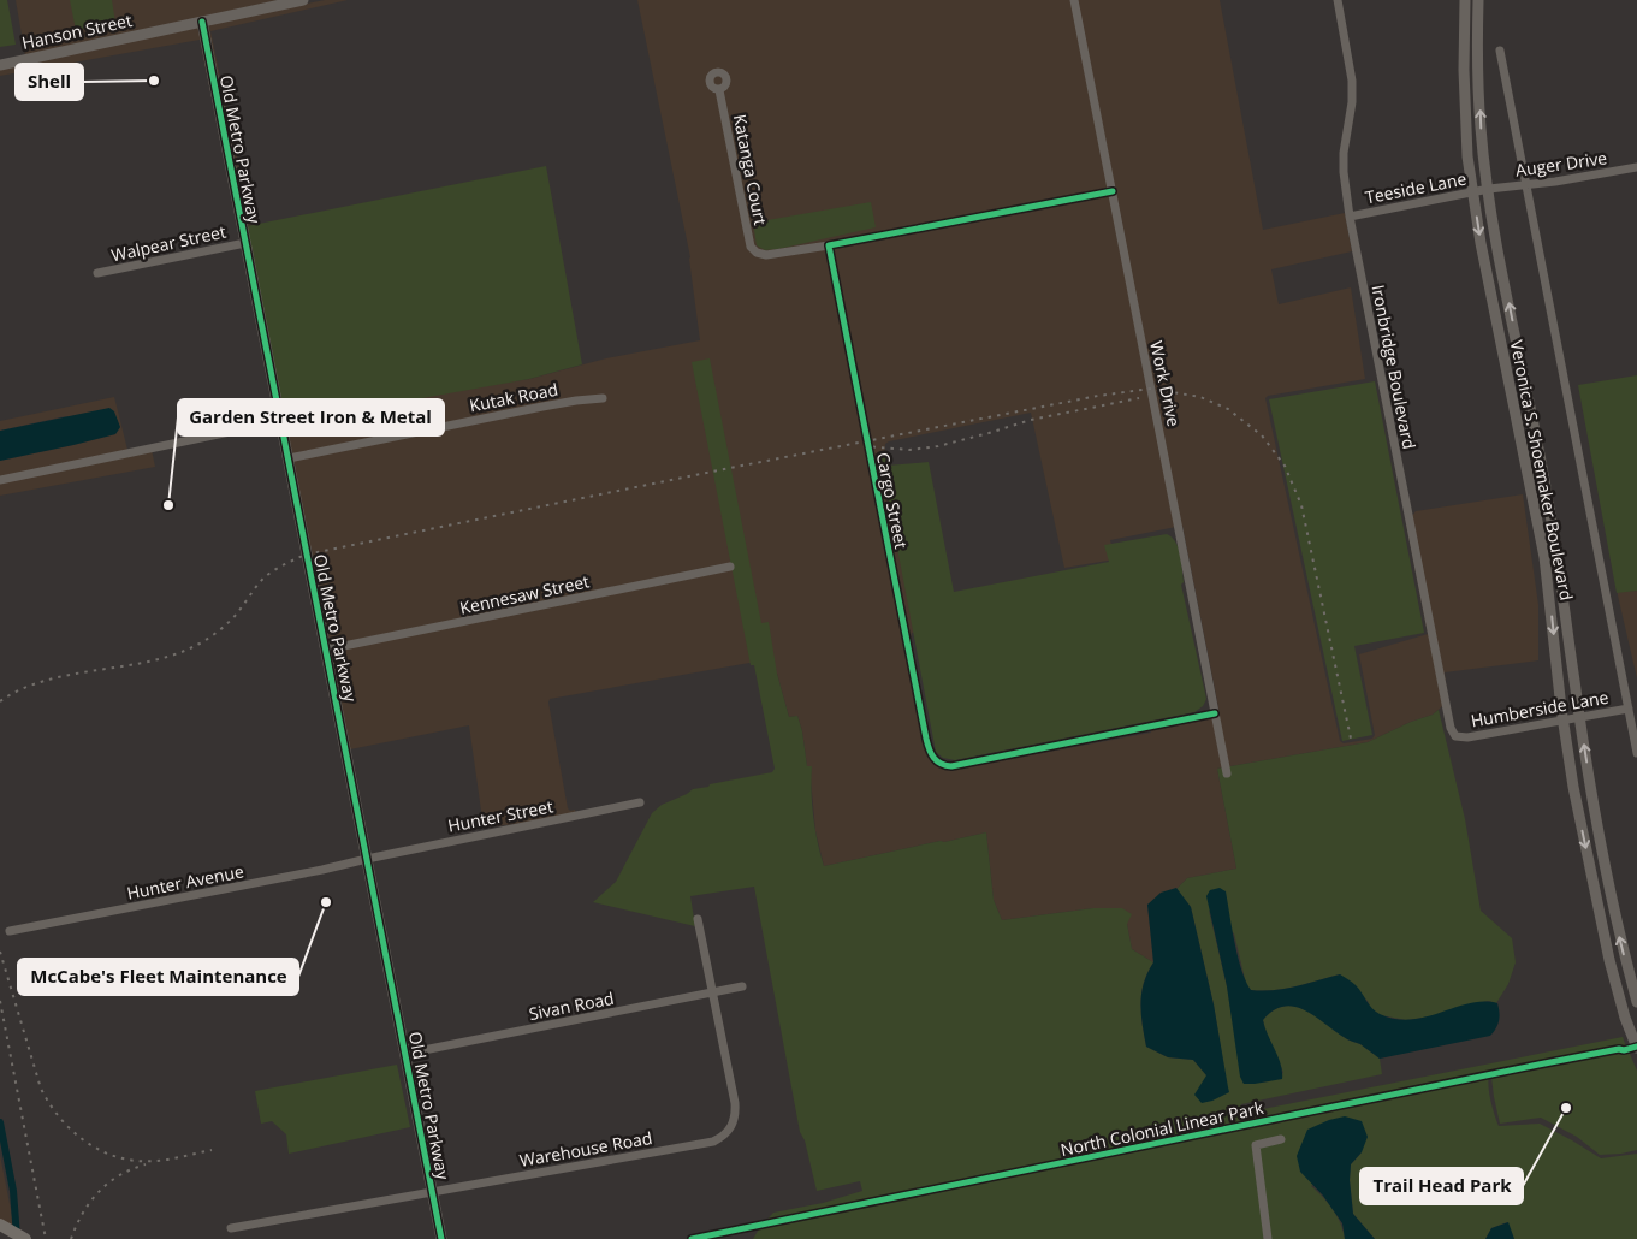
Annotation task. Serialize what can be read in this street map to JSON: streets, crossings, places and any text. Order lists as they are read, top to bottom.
{
  "streets": {
    "street": [
      "Hanson Street",
      "Old Metro Parkway",
      "Auger Drive",
      "Katanga Court",
      "Teeside Lane",
      "Walpear Street",
      "Ironbridge Boulevard",
      "Work Drive",
      "Kutak Road",
      "Veronica S. Shoemaker Boulevard",
      "Cargo Street",
      "Kennesaw Street",
      "Humberside Lane",
      "Hunter Street",
      "Hunter Avenue",
      "Sivan Road",
      "Warehouse Road"
    ],
    "cycle path": ["North Colonial Linear Park"]
  },
  "crossings": [
    ["Hanson Street", "Old Metro Parkway"],
    ["Old Metro Parkway", "Walpear Street"],
    ["Old Metro Parkway", "Kutak Road"],
    ["Old Metro Parkway", "Kennesaw Street"],
    ["Old Metro Parkway", "Hunter Street"],
    ["Old Metro Parkway", "Hunter Avenue"],
    ["Old Metro Parkway", "Sivan Road"],
    ["Old Metro Parkway", "Warehouse Road"],
    ["Auger Drive", "Teeside Lane"],
    ["Auger Drive", "Veronica S. Shoemaker Boulevard"],
    ["Katanga Court", "Cargo Street"],
    ["Teeside Lane", "Ironbridge Boulevard"],
    ["Teeside Lane", "Veronica S. Shoemaker Boulevard"],
    ["Ironbridge Boulevard", "Humberside Lane"],
    ["Work Drive", "Cargo Street"],
    ["Veronica S. Shoemaker Boulevard", "Humberside Lane"],
    ["Hunter Street", "Hunter Avenue"],
    ["Sivan Road", "Warehouse Road"]
  ],
  "places": [
    "Shell",
    "Garden Street Iron & Metal",
    "McCabe's Fleet Maintenance",
    "Trail Head Park"
  ]
}
